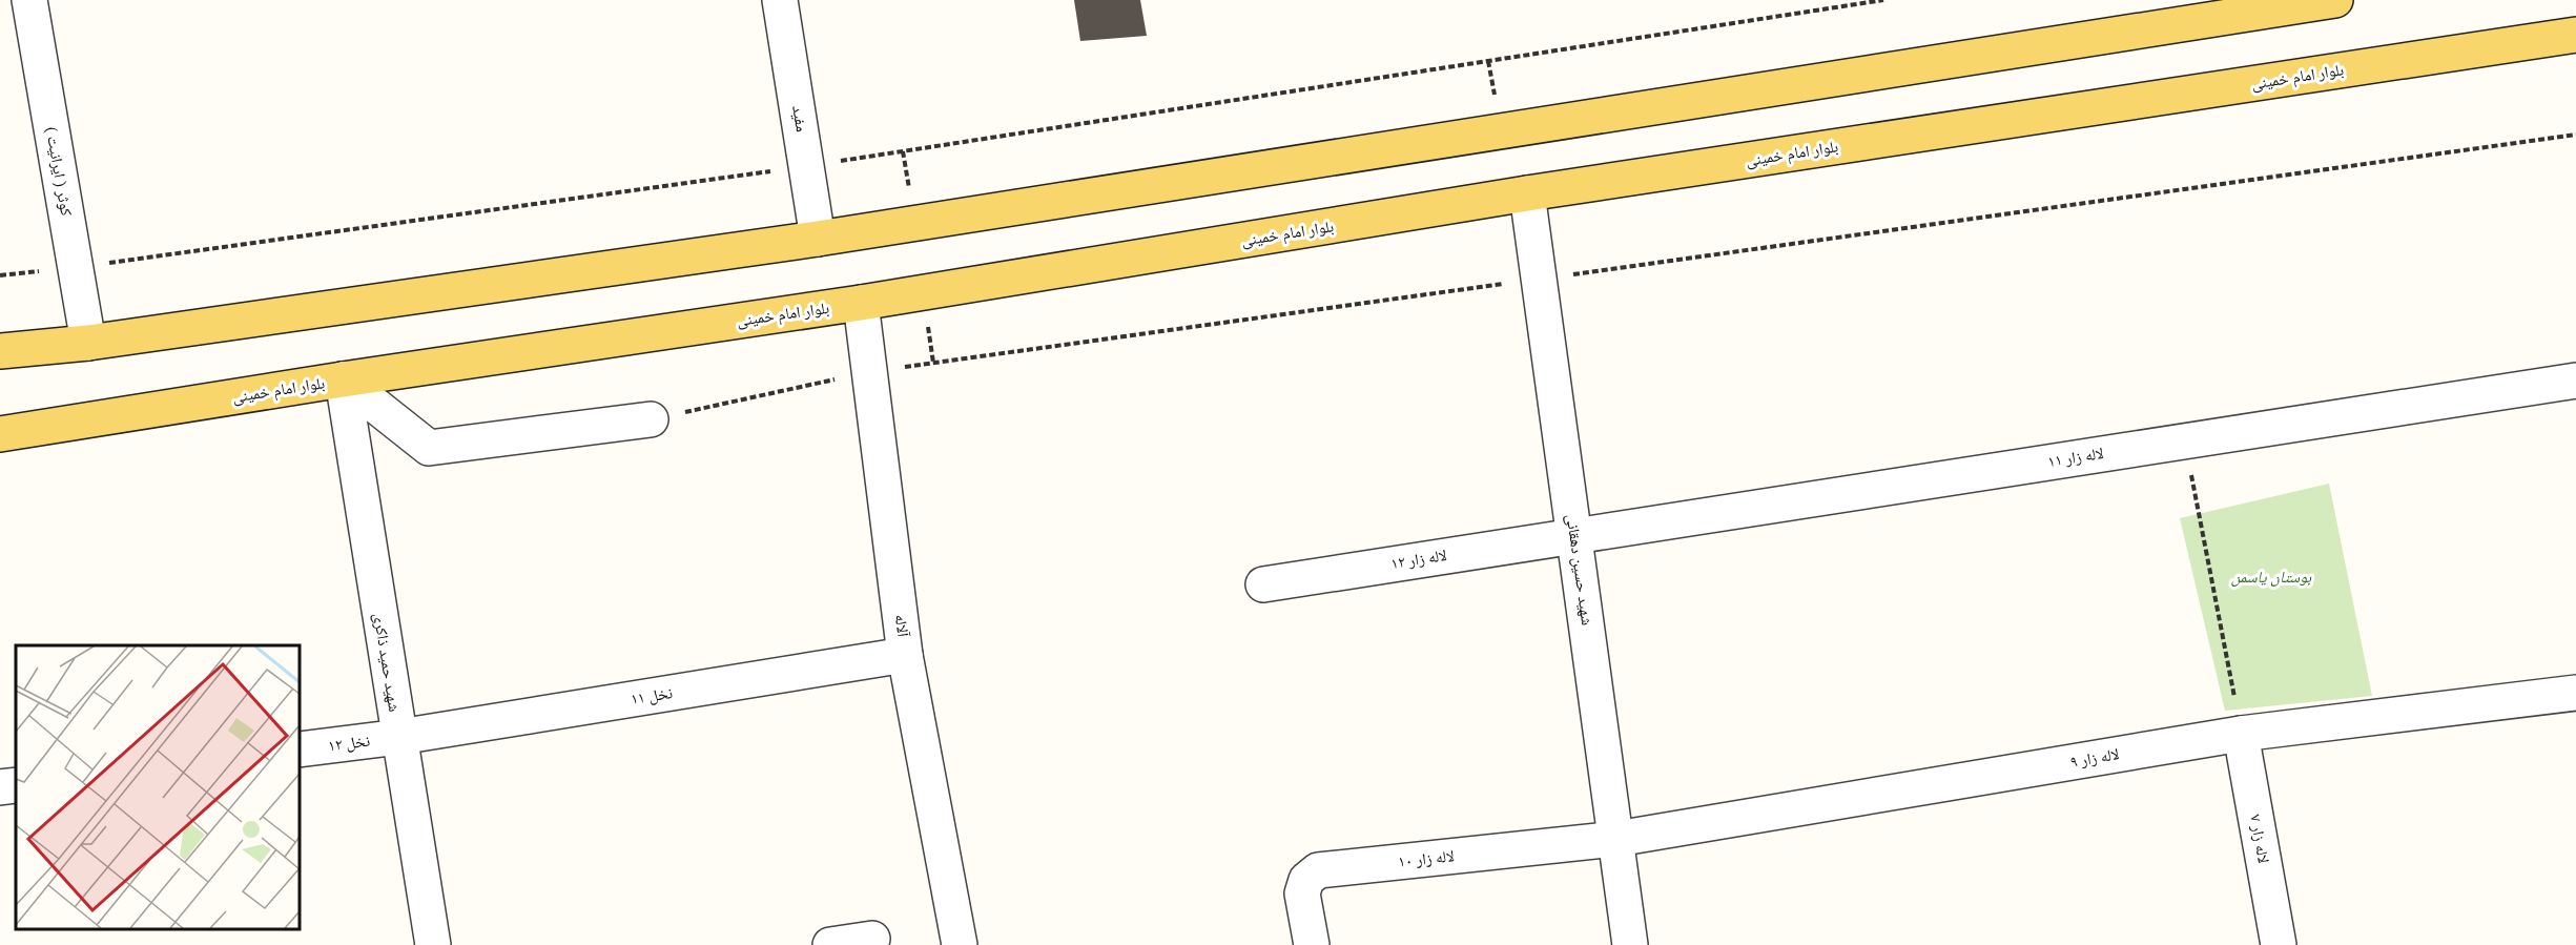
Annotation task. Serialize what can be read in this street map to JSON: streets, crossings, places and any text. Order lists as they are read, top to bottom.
{
  "streets": {
    "main road": ["بلوار امام خمینی"],
    "street": [
      "مفید",
      "کوثر ( ایرانیت )",
      "لاله زار ۱۱",
      "لاله زار ۱۲",
      "شهید حسین دهقانی",
      "آلاله",
      "شهید حمید ذاکری",
      "نخل ۱۱",
      "نخل ۱۲",
      "لاله زار ۹",
      "لاله زار ۷",
      "لاله زار ۱۰"
    ]
  },
  "crossings": [
    ["بلوار امام خمینی", "شهید حسین دهقانی"],
    ["بلوار امام خمینی", "آلاله"],
    ["بلوار امام خمینی", "شهید حمید ذاکری"],
    ["لاله زار ۱۱", "لاله زار ۱۲"],
    ["لاله زار ۱۱", "شهید حسین دهقانی"],
    ["لاله زار ۱۲", "شهید حسین دهقانی"],
    ["شهید حسین دهقانی", "لاله زار ۹"],
    ["شهید حسین دهقانی", "لاله زار ۱۰"],
    ["آلاله", "نخل ۱۱"],
    ["شهید حمید ذاکری", "نخل ۱۱"],
    ["شهید حمید ذاکری", "نخل ۱۲"],
    ["نخل ۱۱", "نخل ۱۲"],
    ["لاله زار ۹", "لاله زار ۷"],
    ["لاله زار ۹", "لاله زار ۱۰"]
  ],
  "parks": ["بوستان یاسمن"]
}
